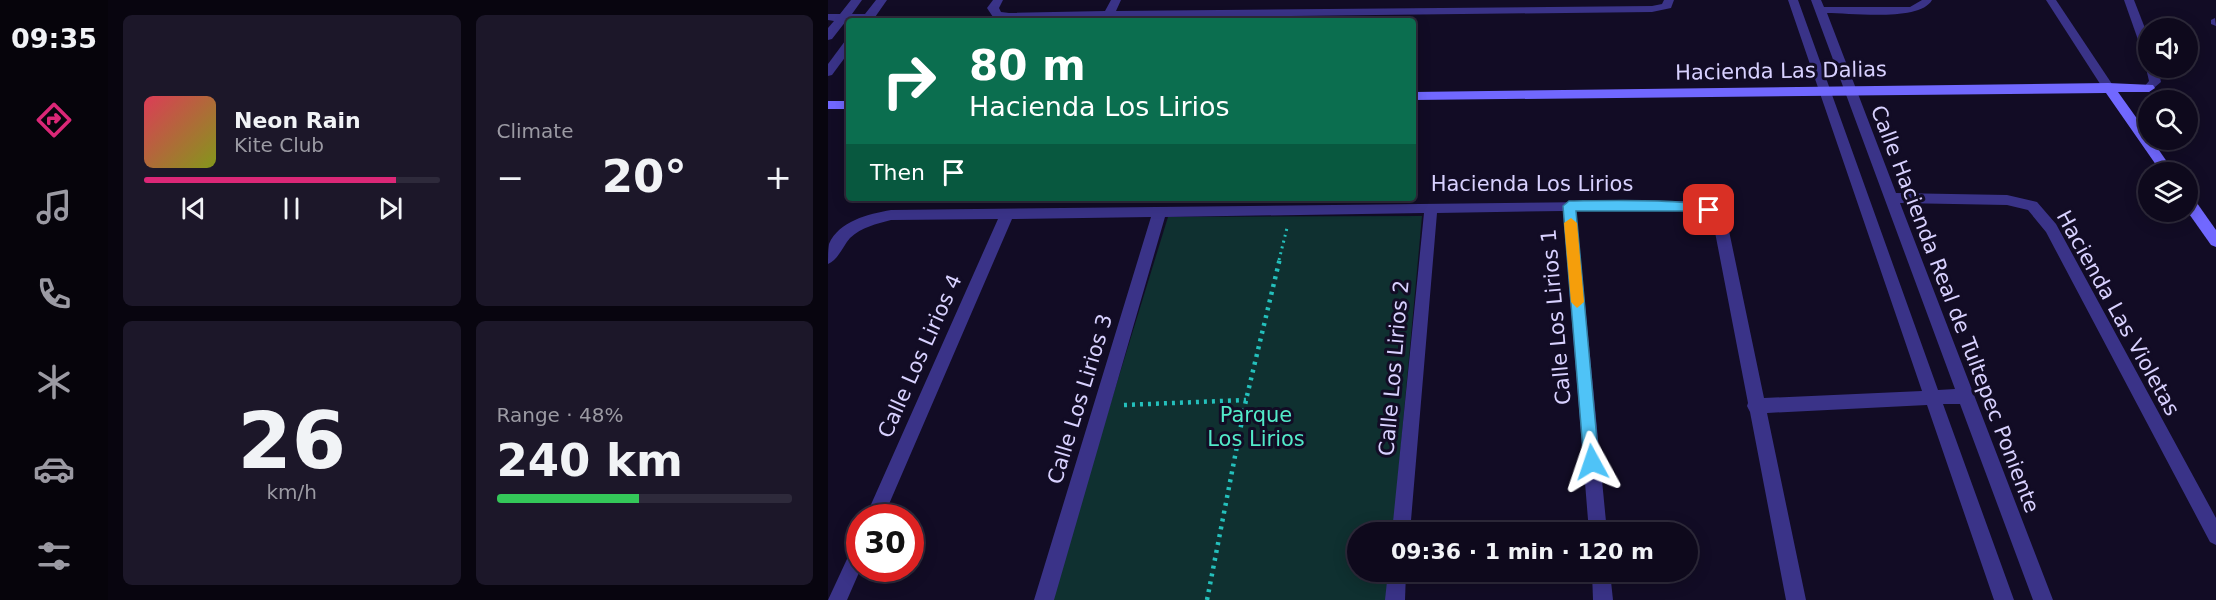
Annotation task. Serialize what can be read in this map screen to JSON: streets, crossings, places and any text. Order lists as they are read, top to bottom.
{
  "streets": {
    "street": [
      "Hacienda Las Dalias",
      "Hacienda Los Lirios",
      "Calle Hacienda Real de Tultepec Poniente",
      "Hacienda Las Violetas",
      "Calle Los Lirios 1",
      "Calle Los Lirios 4",
      "Calle Los Lirios 2",
      "Calle Los Lirios 3"
    ]
  },
  "crossings": [
    ["Hacienda Las Dalias", "Calle Hacienda Real de Tultepec Poniente"],
    ["Hacienda Los Lirios", "Calle Los Lirios 1"],
    ["Hacienda Los Lirios", "Calle Los Lirios 4"],
    ["Hacienda Los Lirios", "Calle Los Lirios 2"],
    ["Hacienda Los Lirios", "Calle Los Lirios 3"],
    ["Calle Hacienda Real de Tultepec Poniente", "Hacienda Las Violetas"]
  ],
  "parks": ["Parque Los Lirios"],
  "page": {
    "tabs": "09:35",
    "tile": [
      "Climate",
      ["26", "km/h"],
      ["Range · 48%", "240 km"]
    ],
    "turn": ["80 m", "Hacienda Los Lirios"],
    "song": ["Neon Rain", "Kite Club"],
    "then": "Then",
    "heat": ["−", "20°", "+"],
    "limit": "30",
    "trip": "09:36 · 1 min · 120 m"
  }
}
